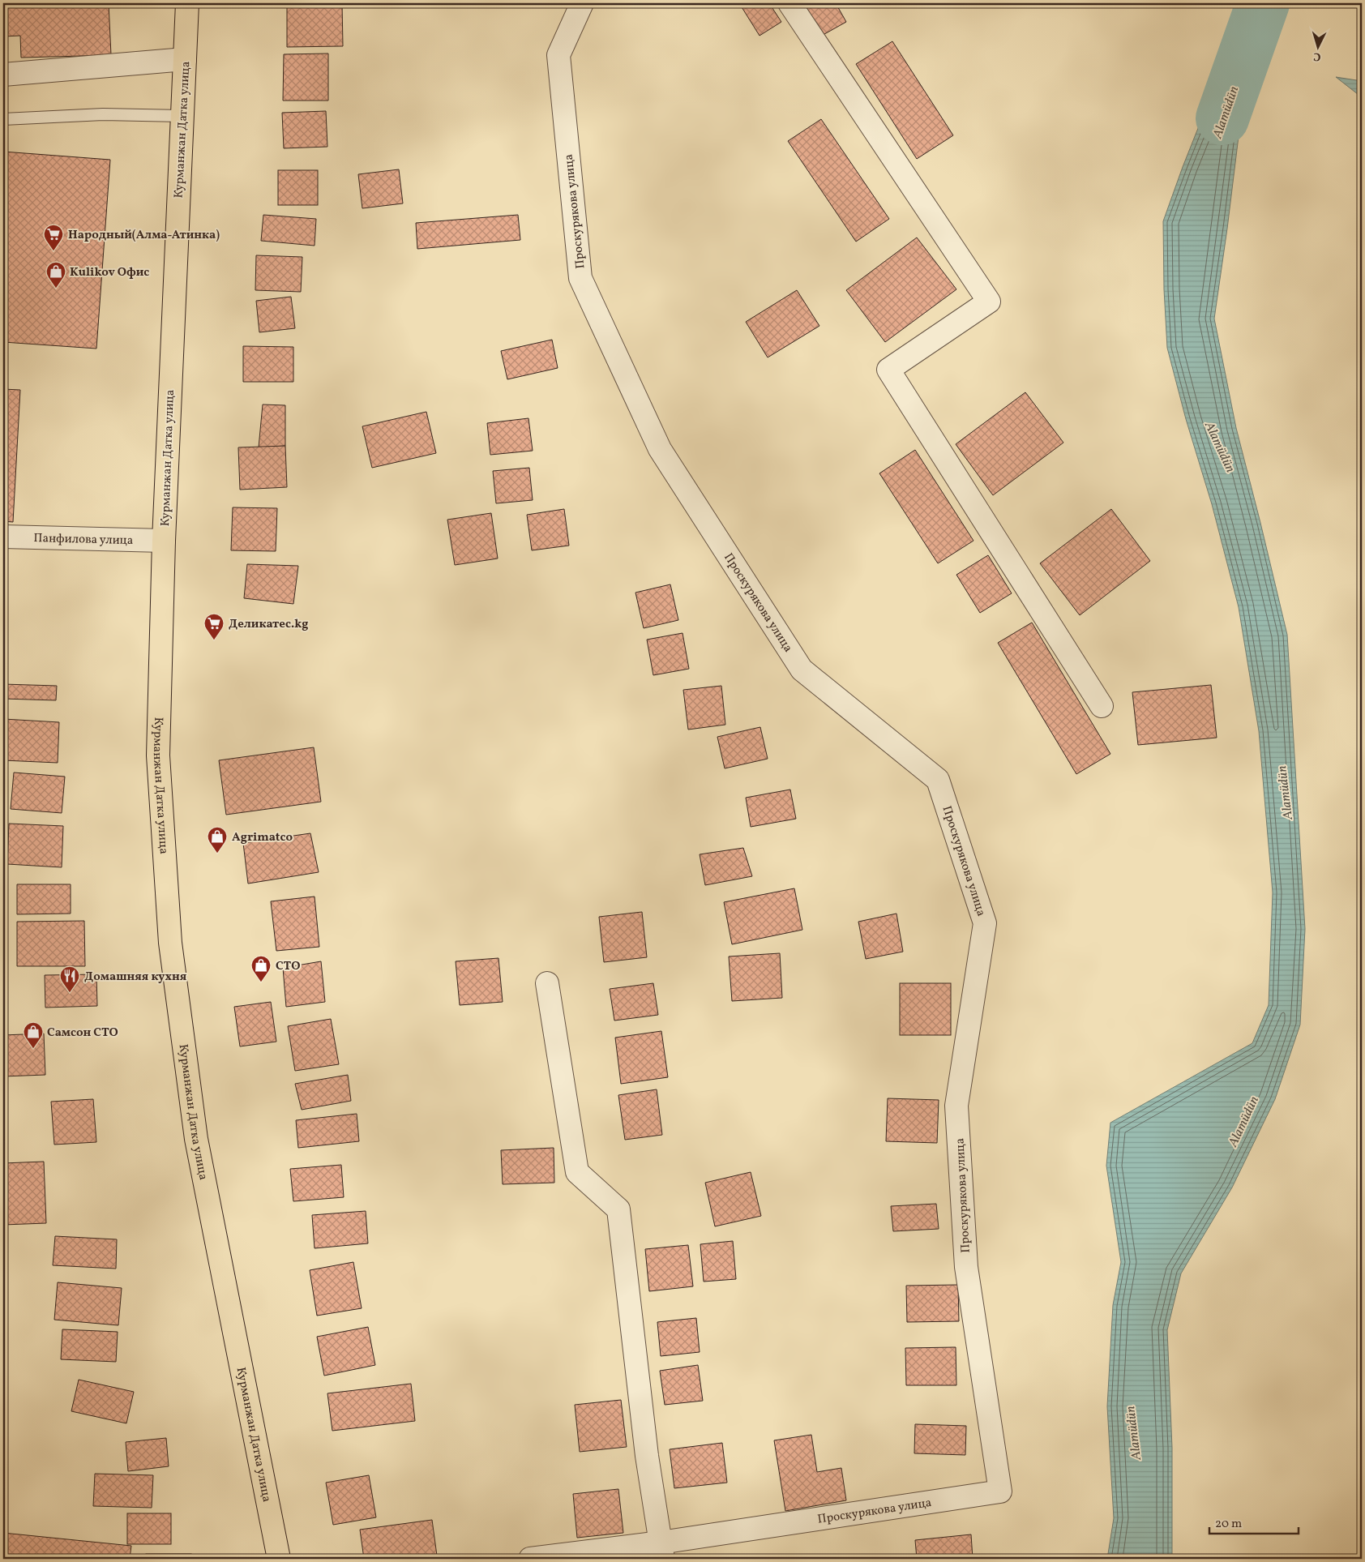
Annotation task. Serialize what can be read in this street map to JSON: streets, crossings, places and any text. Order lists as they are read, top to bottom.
{
  "streets": {
    "main road": ["Курманжан Датка улица"],
    "street": ["Проскурякова улица", "Панфилова улица"]
  },
  "crossings": [
    ["Курманжан Датка улица", "Панфилова улица"]
  ],
  "water": ["Alamüdün"],
  "places": {
    "supermarket": ["Народный(Алма-Атинка)", "Деликатес.kg"],
    "shop": [
      "Kulikov Офис",
      "Agrimatco",
      "СТО",
      "Самсон СТО"
    ],
    "restaurant": ["Домашняя кухня"]
  },
  "scale_bar": "20 m",
  "north": "bottom"
}
